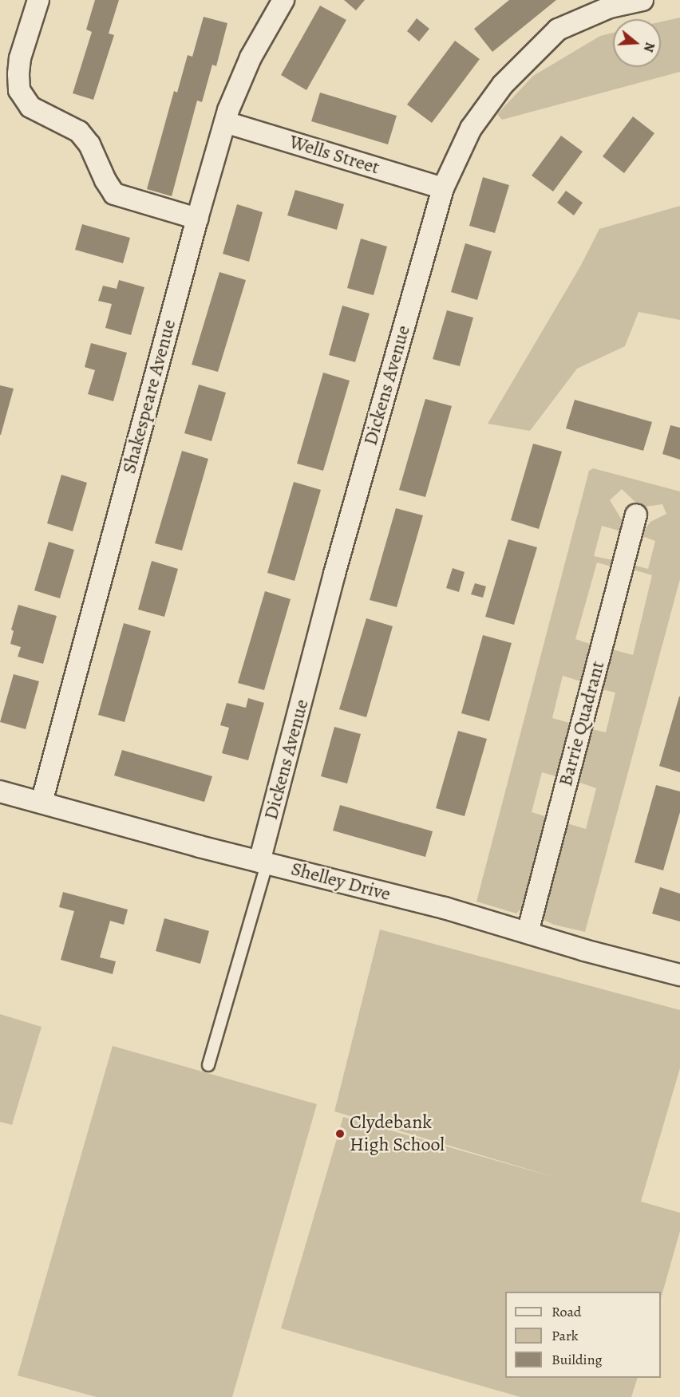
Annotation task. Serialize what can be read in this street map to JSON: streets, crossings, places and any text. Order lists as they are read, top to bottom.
{
  "streets": {
    "street": [
      "Wells Street",
      "Dickens Avenue",
      "Shakespeare Avenue",
      "Barrie Quadrant",
      "Shelley Drive"
    ]
  },
  "crossings": [
    ["Wells Street", "Dickens Avenue"],
    ["Wells Street", "Shakespeare Avenue"],
    ["Dickens Avenue", "Shelley Drive"],
    ["Shakespeare Avenue", "Shelley Drive"],
    ["Barrie Quadrant", "Shelley Drive"]
  ],
  "places": ["Clydebank High School"],
  "legend": ["Road", "Park", "Building"],
  "north": "right"
}
